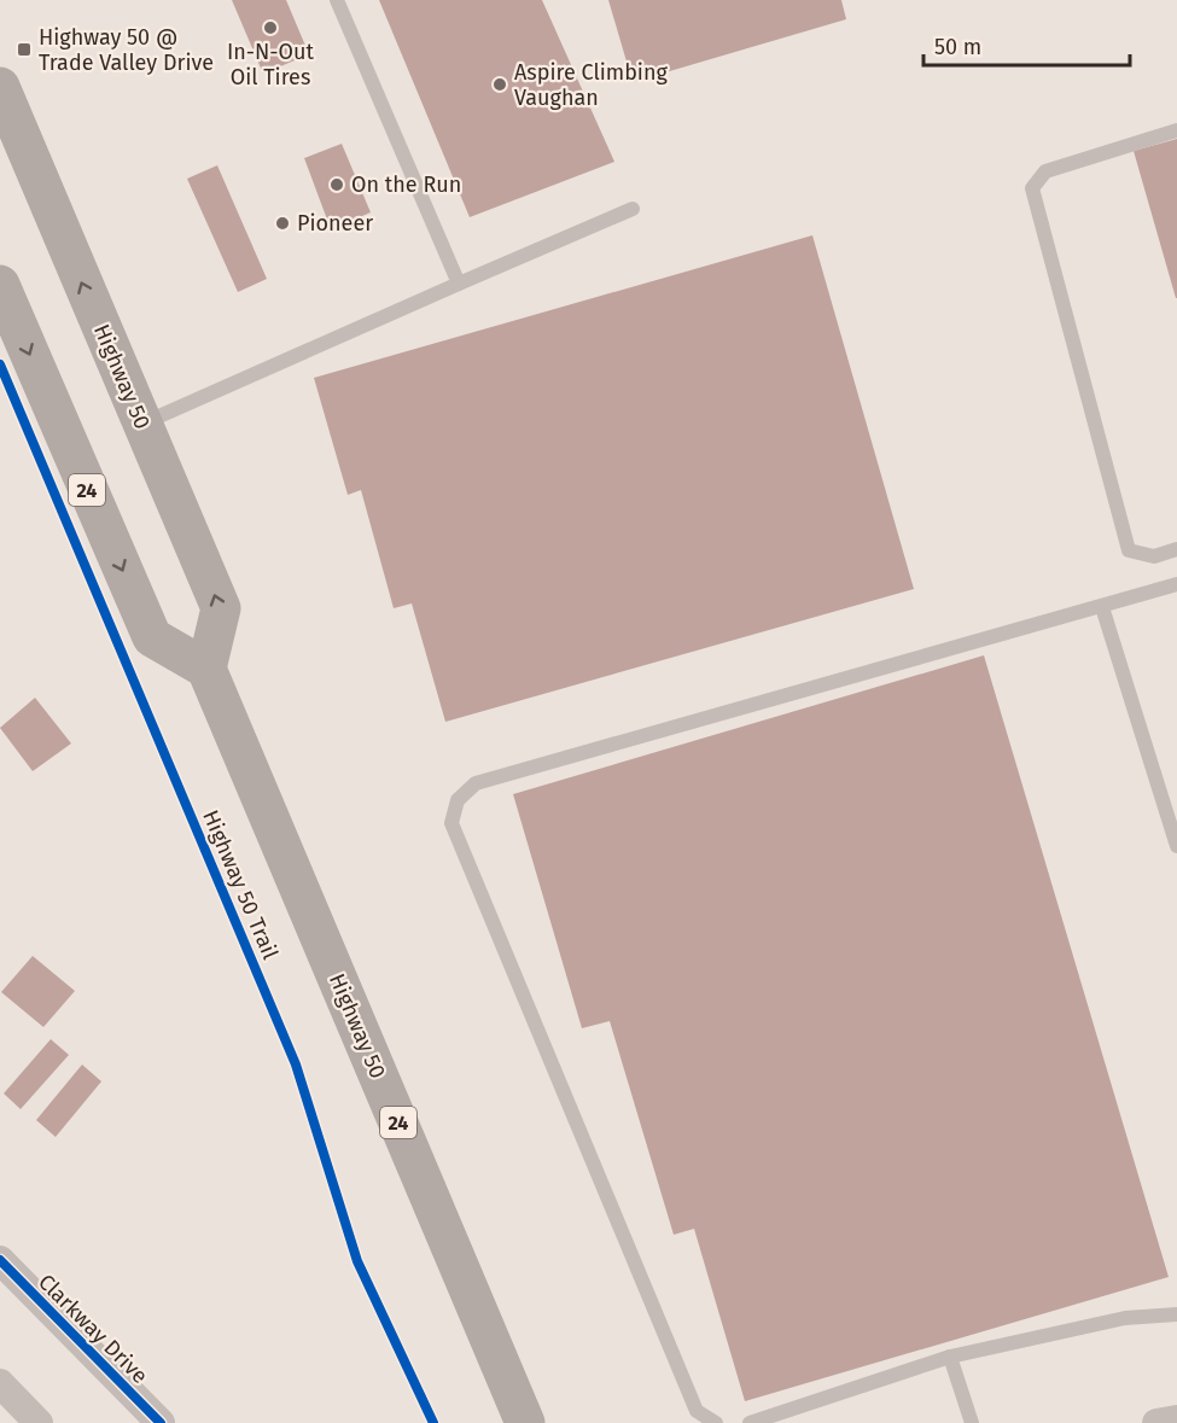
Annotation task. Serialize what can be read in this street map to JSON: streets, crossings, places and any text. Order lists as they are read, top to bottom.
{
  "streets": {
    "main road": ["Highway 50", "24"],
    "street": ["Clarkway Drive"],
    "cycle path": ["Highway 50 Trail"]
  },
  "crossings": [
    ["Highway 50", "24"]
  ],
  "places": {
    "other": [
      "In-N-Out Oil Tires",
      "Aspire Climbing Vaughan",
      "On the Run",
      "Pioneer"
    ],
    "transit": ["Highway 50 @ Trade Valley Drive"]
  },
  "scale_bar": "50 m"
}
